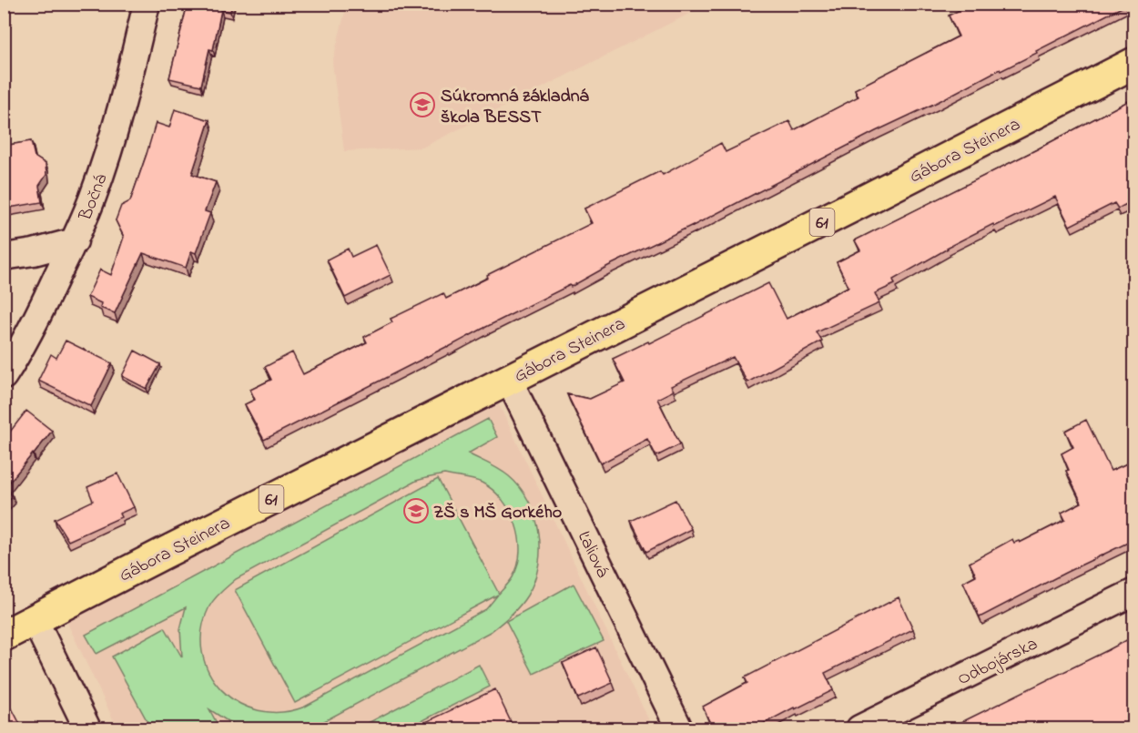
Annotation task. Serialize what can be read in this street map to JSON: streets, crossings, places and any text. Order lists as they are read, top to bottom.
{
  "streets": {
    "main road": ["Gábora Steinera", "61"],
    "street": ["Bočná", "Ľaliová", "Odbojárska"]
  },
  "crossings": [
    ["Gábora Steinera", "Ľaliová"]
  ],
  "places": {
    "school or university": ["Súkromná základná škola BESST", "ZŠ s MŠ Gorkého"]
  }
}
